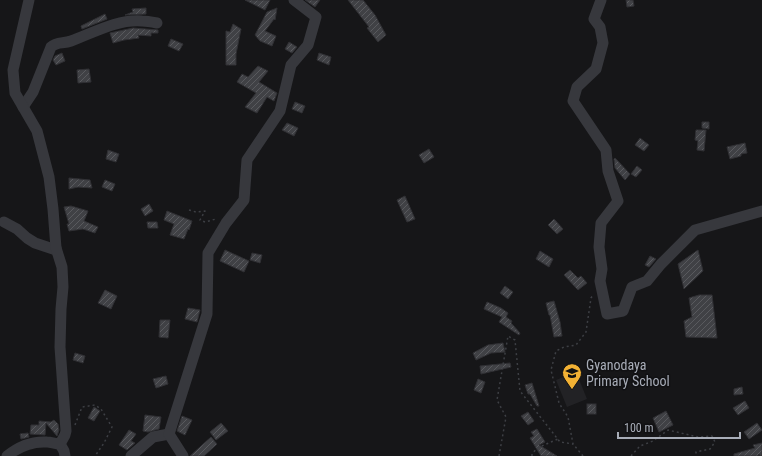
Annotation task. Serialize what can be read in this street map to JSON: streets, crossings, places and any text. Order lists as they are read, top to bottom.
{
  "places": {
    "school or university": ["Gyanodaya Primary School"]
  },
  "scale_bar": "100 m"
}
